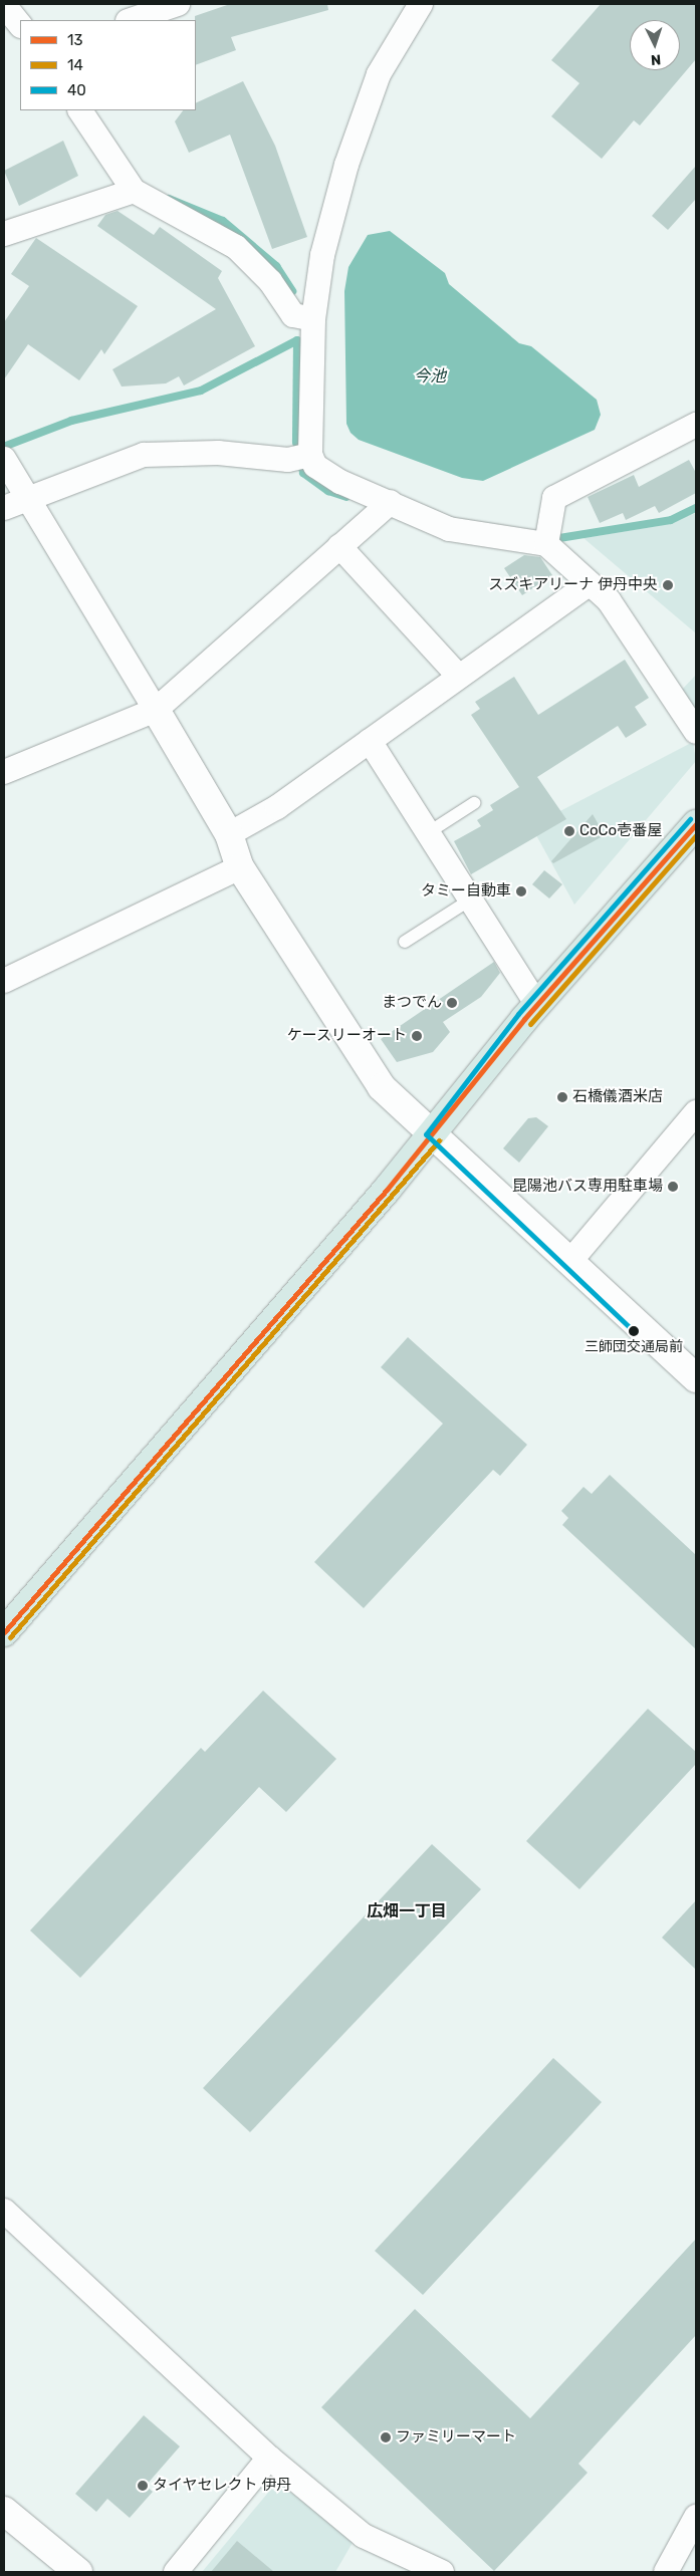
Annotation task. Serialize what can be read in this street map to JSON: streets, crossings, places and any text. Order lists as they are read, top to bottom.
{
  "districts": ["広畑一丁目"],
  "water": ["今池"],
  "places": [
    "スズキアリーナ 伊丹中央",
    "CoCo壱番屋",
    "タミー自動車",
    "まつでん",
    "ケースリーオート",
    "石橋儀酒米店",
    "昆陽池バス専用駐車場",
    "三師団交通局前",
    "ファミリーマート",
    "タイヤセレクト 伊丹"
  ],
  "lines": ["transit line 40", "transit line 13", "transit line 14"],
  "legend": ["13", "14", "40"],
  "north": "bottom"
}
